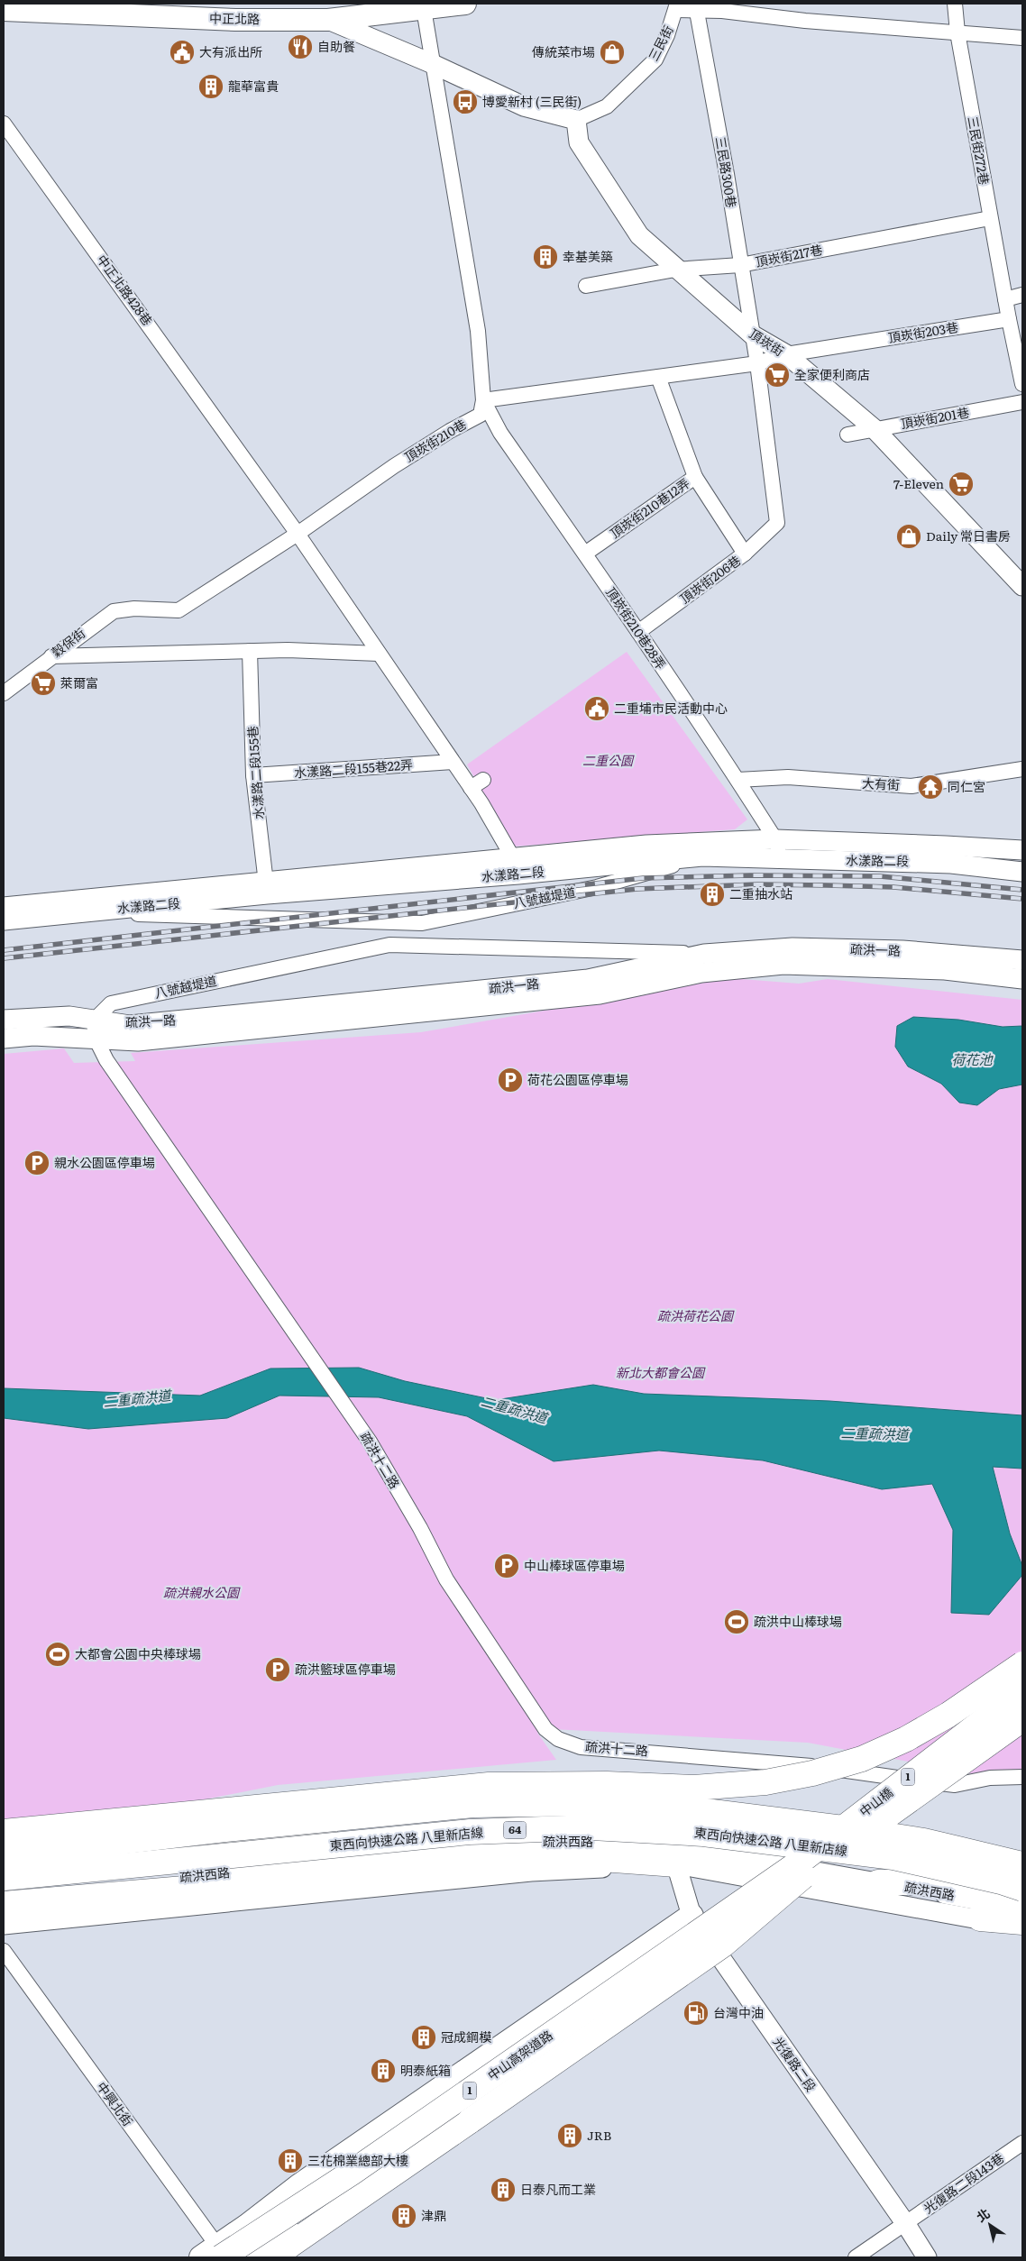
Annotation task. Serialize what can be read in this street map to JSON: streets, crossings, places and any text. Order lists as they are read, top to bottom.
{
  "streets": {
    "highway": [
      "1",
      "中山橋",
      "64",
      "東西向快速公路 八里新店線",
      "中山高架道路"
    ],
    "main road": ["中正北路"],
    "street": [
      "三民街",
      "三民街272巷",
      "三民路300巷",
      "頂崁街217巷",
      "中正北路428巷",
      "頂崁街203巷",
      "頂崁街",
      "頂崁街201巷",
      "頂崁街210巷",
      "頂崁街210巷12弄",
      "頂崁街206巷",
      "頂崁街210巷28弄",
      "穀保街",
      "水漾路二段155巷22弄",
      "水漾路二段155巷",
      "大有街",
      "水漾路二段",
      "八號越堤道",
      "疏洪一路",
      "疏洪十二路",
      "疏洪西路",
      "光復路二段",
      "中興北街",
      "光復路二段143巷"
    ]
  },
  "crossings": [
    ["三民街", "三民街272巷"],
    ["三民街", "三民路300巷"],
    ["三民街", "頂崁街"],
    ["三民街272巷", "頂崁街217巷"],
    ["三民路300巷", "頂崁街217巷"],
    ["三民路300巷", "頂崁街"],
    ["三民路300巷", "頂崁街206巷"],
    ["頂崁街217巷", "頂崁街"],
    ["中正北路428巷", "頂崁街210巷"],
    ["中正北路428巷", "水漾路二段155巷22弄"],
    ["中正北路428巷", "水漾路二段"],
    ["頂崁街203巷", "頂崁街"],
    ["頂崁街", "頂崁街201巷"],
    ["頂崁街210巷", "頂崁街210巷28弄"],
    ["頂崁街210巷", "穀保街"],
    ["頂崁街210巷12弄", "頂崁街210巷28弄"],
    ["頂崁街206巷", "頂崁街210巷28弄"],
    ["頂崁街210巷28弄", "大有街"],
    ["頂崁街210巷28弄", "水漾路二段"],
    ["水漾路二段155巷22弄", "水漾路二段155巷"],
    ["水漾路二段155巷", "水漾路二段"],
    ["水漾路二段", "八號越堤道"],
    ["八號越堤道", "疏洪一路"],
    ["八號越堤道", "疏洪十二路"],
    ["疏洪一路", "疏洪十二路"],
    ["1", "中山高架道路"],
    ["1", "光復路二段"],
    ["1", "中興北街"],
    ["中山橋", "中山高架道路"],
    ["疏洪西路", "光復路二段"],
    ["中山高架道路", "中興北街"],
    ["光復路二段", "光復路二段143巷"]
  ],
  "water": ["荷花池", "二重疏洪道"],
  "parks": [
    "二重公園",
    "疏洪荷花公園",
    "新北大都會公園",
    "疏洪親水公園"
  ],
  "places": {
    "restaurant": ["自助餐"],
    "public building": ["大有派出所", "二重埔市民活動中心"],
    "shop": ["傳統菜市場", "Daily 常日書房"],
    "building": [
      "龍華富貴",
      "幸基美築",
      "二重抽水站",
      "冠成鋼模",
      "明泰紙箱",
      "JRB",
      "三花棉業總部大樓",
      "日泰凡而工業",
      "津鼎"
    ],
    "bus stop": ["博愛新村 (三民街)"],
    "supermarket": ["全家便利商店", "7-Eleven", "萊爾富"],
    "temple": ["同仁宮"],
    "parking": [
      "荷花公園區停車場",
      "親水公園區停車場",
      "中山棒球區停車場",
      "疏洪籃球區停車場"
    ],
    "sports": ["疏洪中山棒球場", "大都會公園中央棒球場"],
    "fuel station": ["台灣中油"]
  },
  "north": "top left"
}
